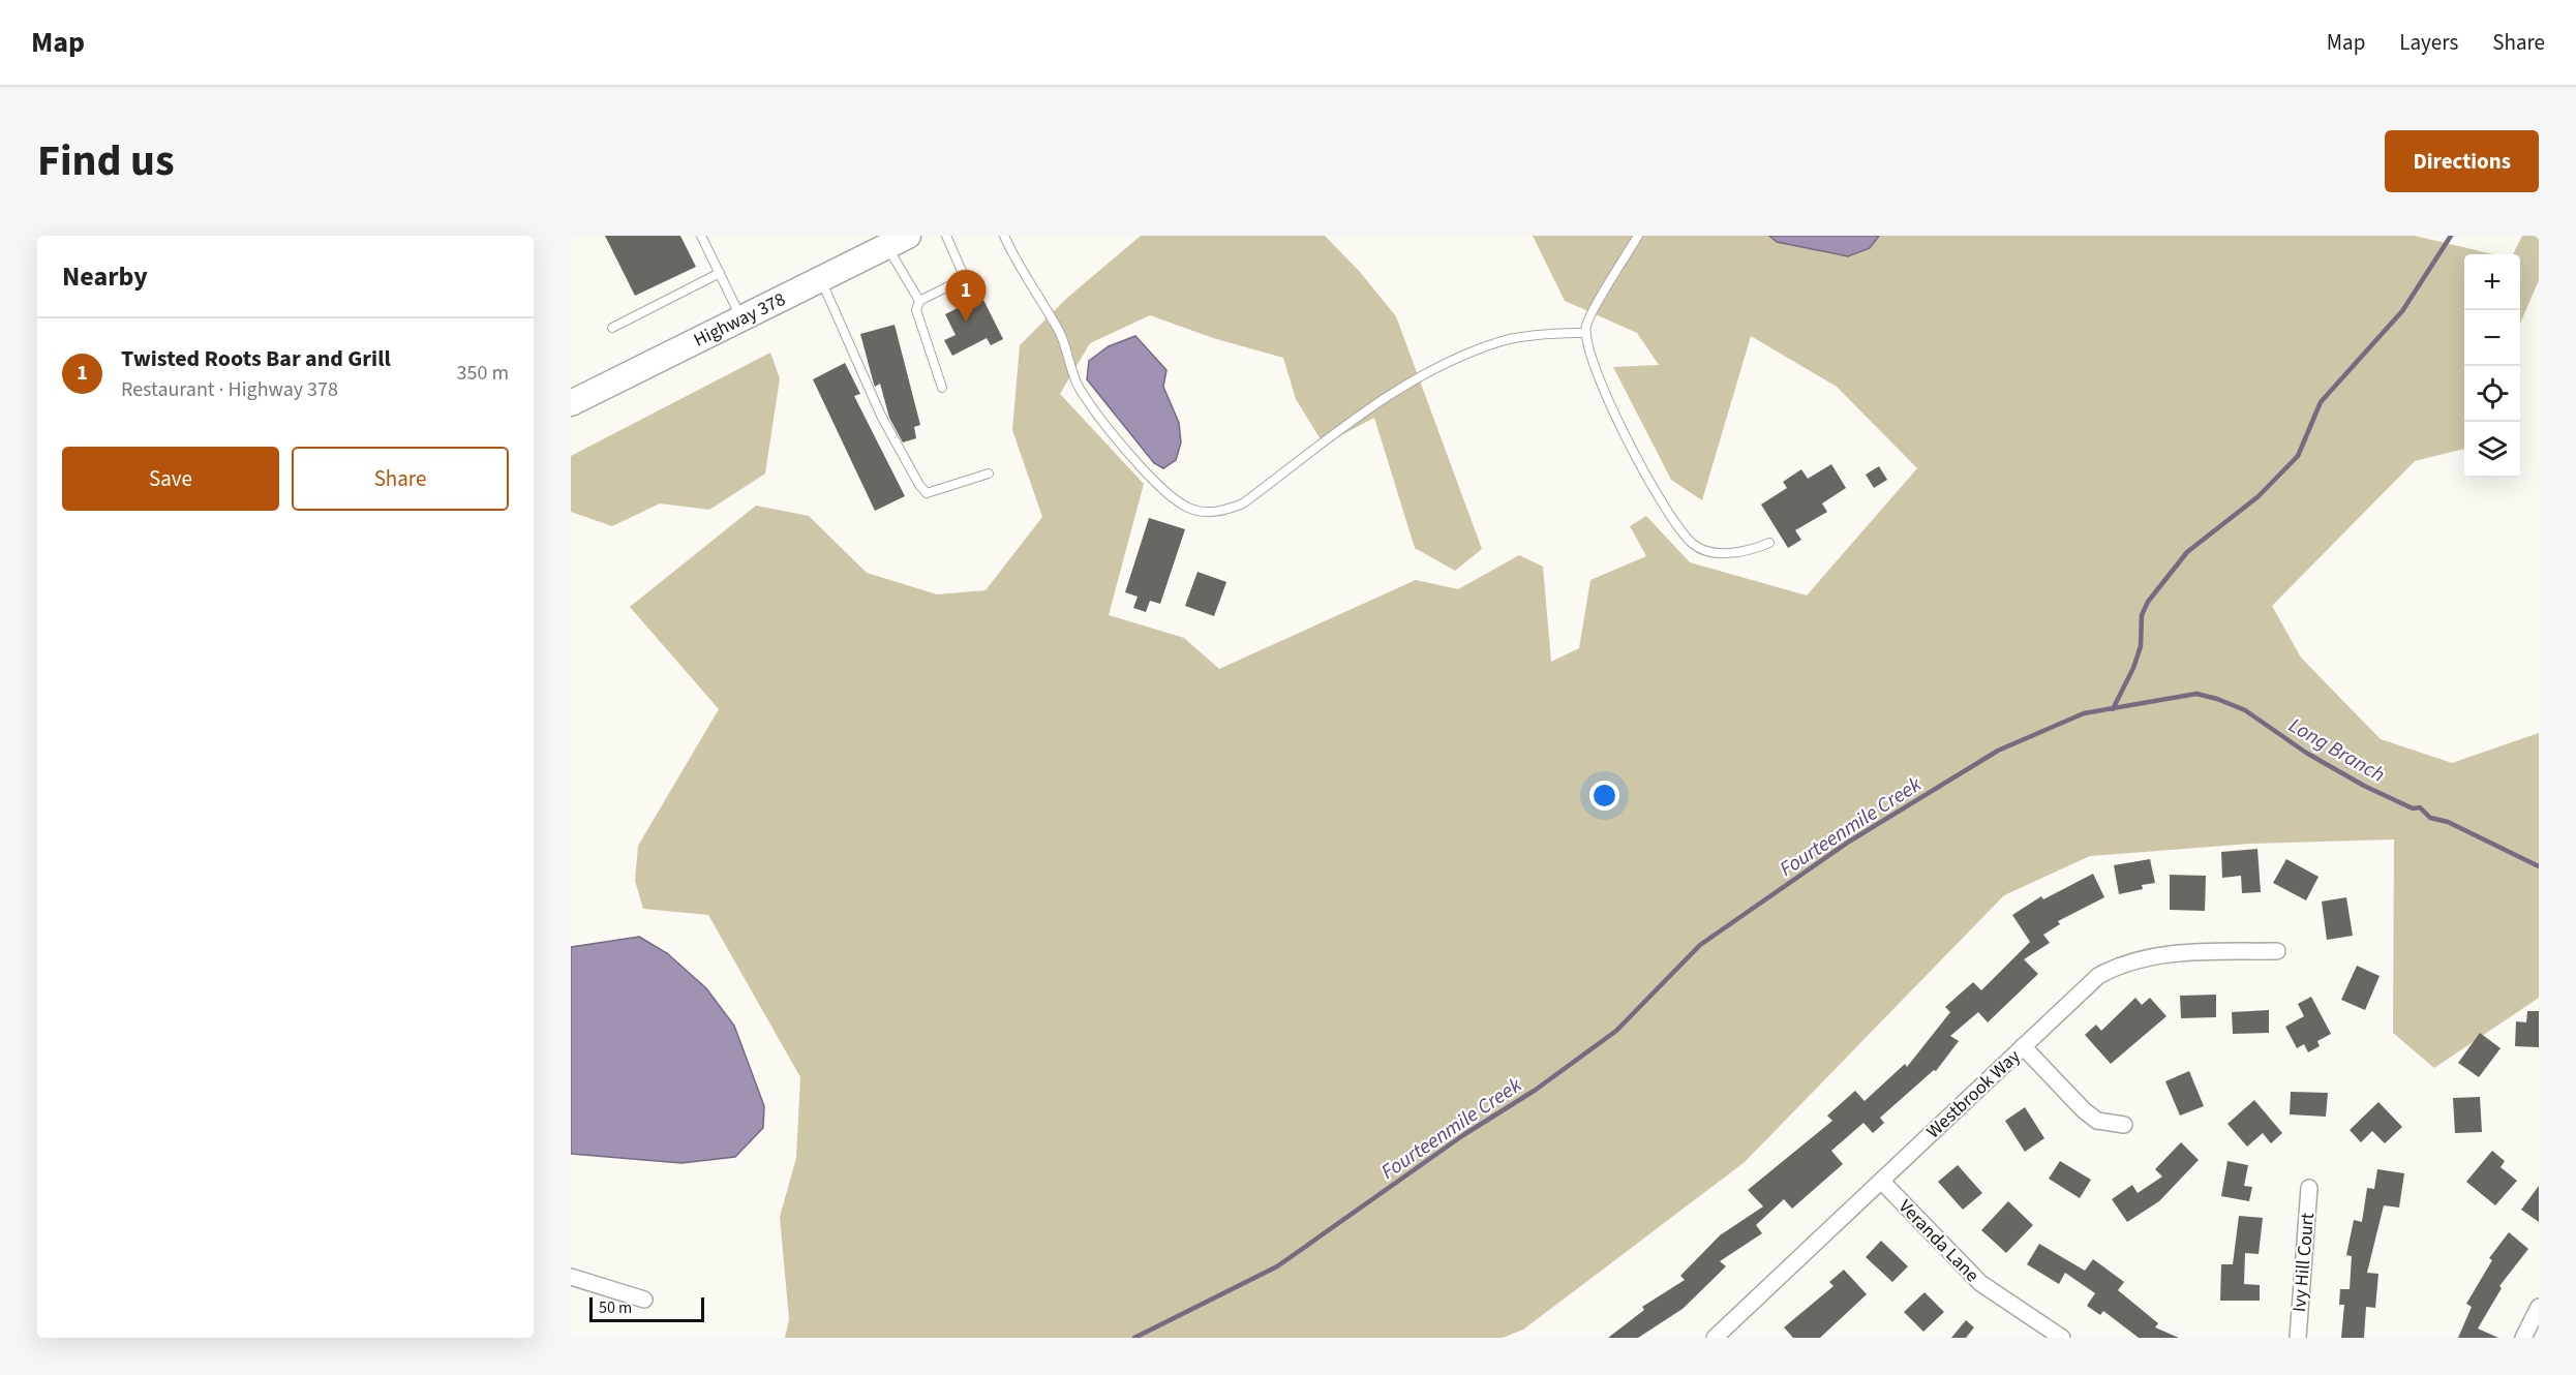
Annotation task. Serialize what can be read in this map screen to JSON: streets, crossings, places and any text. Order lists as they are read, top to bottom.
{
  "streets": {
    "main road": ["Highway 378"],
    "street": ["Westbrook Way", "Veranda Lane", "Ivy Hill Court"]
  },
  "crossings": [
    ["Westbrook Way", "Veranda Lane"]
  ],
  "water": ["Long Branch", "Fourteenmile Creek"],
  "scale_bar": "50 m",
  "page": {
    "header": "Map",
    "nav": ["Map", "Layers", "Share"],
    "title": "Find us",
    "buttons": [
      "Directions",
      ["Save", "Share"]
    ],
    "heading": "Nearby",
    "map_buttons": ["+", "−"],
    "pins": "1",
    "list": [
      {
        "mark": "1",
        "name": "Twisted Roots Bar and Grill",
        "note": "Restaurant · Highway 378",
        "value": "350 m"
      }
    ],
    "scale": "50 m"
  }
}
